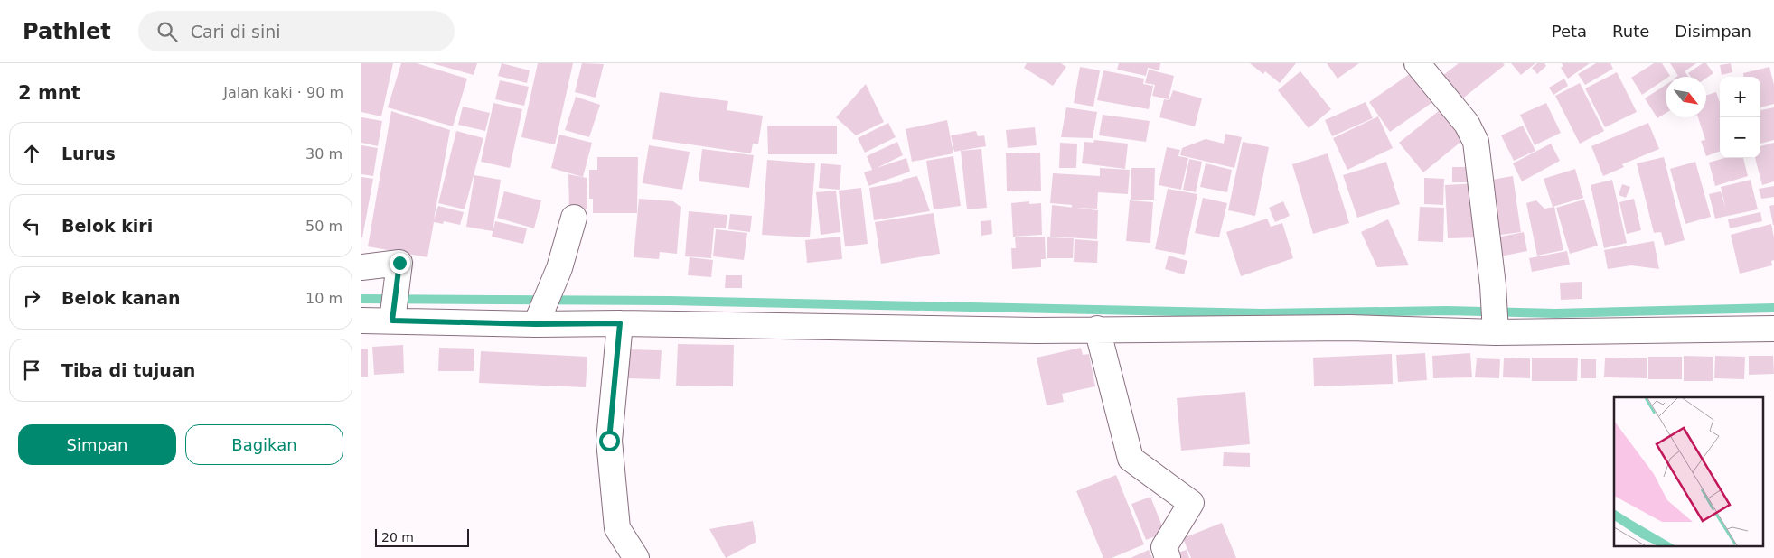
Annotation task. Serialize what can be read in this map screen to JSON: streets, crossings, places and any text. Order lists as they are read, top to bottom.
{
  "scale_bar": "20 m",
  "north": "bottom right",
  "page": {
    "header": "Pathlet",
    "search": "Cari di sini",
    "nav": ["Peta", "Rute", "Disimpan"],
    "heading": ["2 mnt", "Jalan kaki · 90 m"],
    "map_buttons": ["+", "−"],
    "list": [
      ["Lurus", "30 m"],
      ["Belok kiri", "50 m"],
      ["Belok kanan", "10 m"],
      "Tiba di tujuan"
    ],
    "buttons": ["Simpan", "Bagikan"],
    "scale": "20 m"
  }
}
